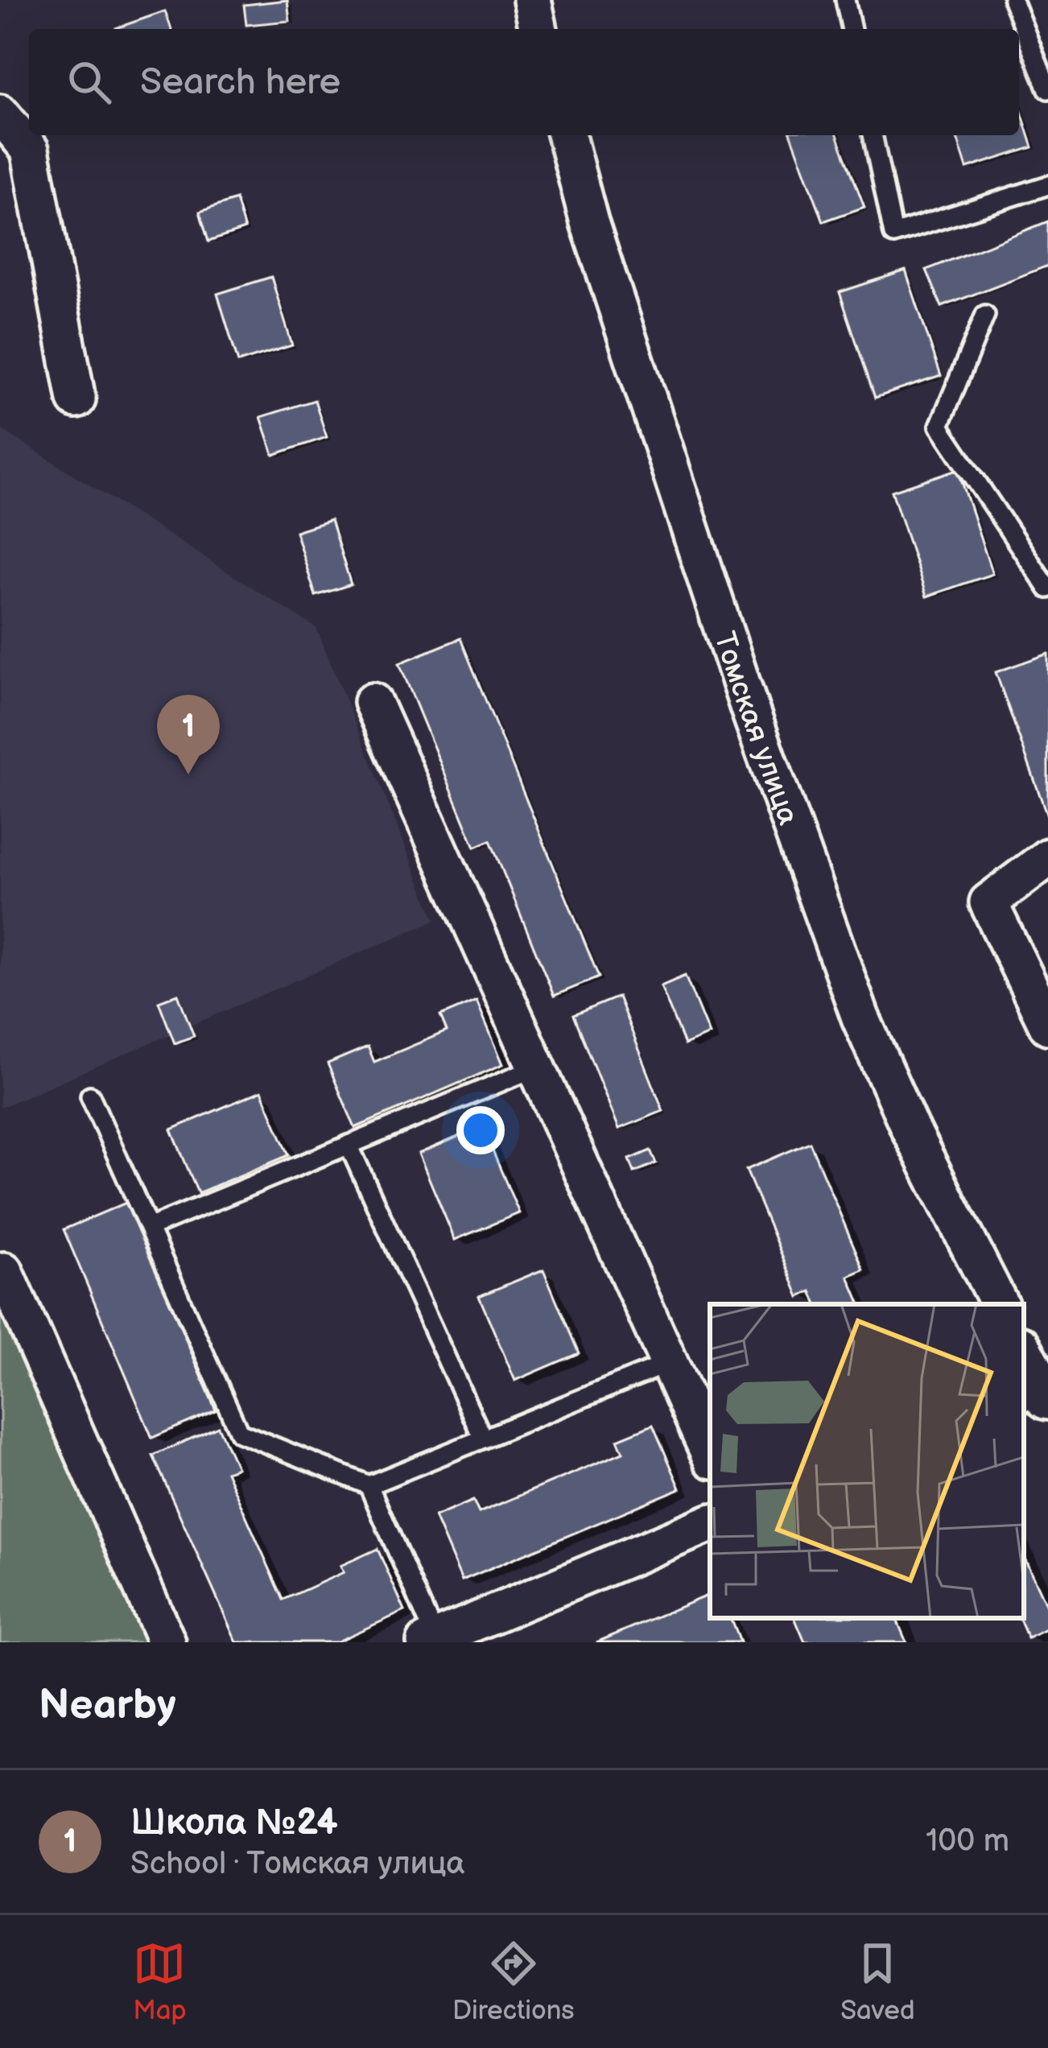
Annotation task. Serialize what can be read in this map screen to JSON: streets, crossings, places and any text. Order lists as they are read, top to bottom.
{
  "streets": {
    "street": ["Томская улица"]
  },
  "page": {
    "search": "Search here",
    "pins": "1",
    "heading": "Nearby",
    "list": [
      {
        "mark": "1",
        "name": "Школа №24",
        "note": "School · Томская улица",
        "value": "100 m"
      }
    ],
    "nav": ["Map", "Directions", "Saved"]
  }
}
